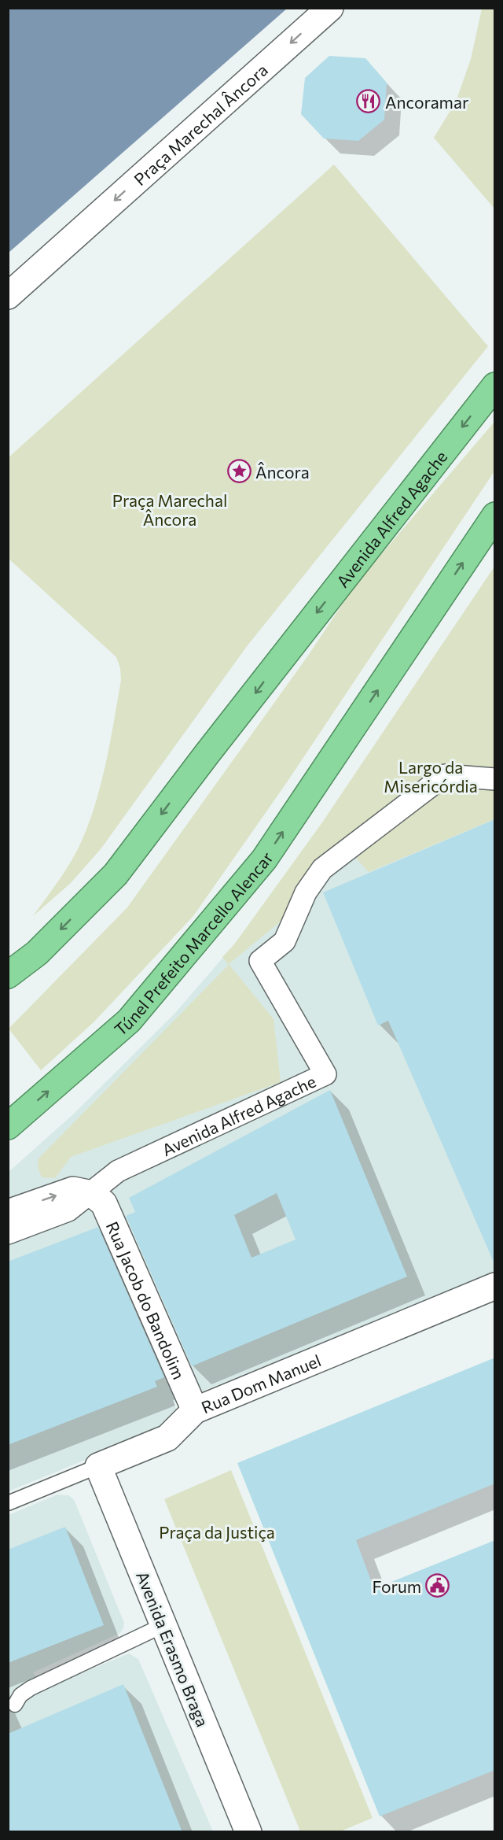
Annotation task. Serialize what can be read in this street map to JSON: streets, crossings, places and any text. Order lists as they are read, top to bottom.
{
  "streets": {
    "highway": ["Avenida Alfred Agache", "Túnel Prefeito Marcello Alencar"],
    "street": [
      "Praça Marechal Âncora",
      "Rua Jacob do Bandolim",
      "Rua Dom Manuel",
      "Avenida Erasmo Braga"
    ]
  },
  "crossings": [
    ["Avenida Alfred Agache", "Rua Jacob do Bandolim"],
    ["Rua Jacob do Bandolim", "Rua Dom Manuel"],
    ["Rua Dom Manuel", "Avenida Erasmo Braga"]
  ],
  "one_way": ["Praça Marechal Âncora", "Avenida Alfred Agache", "Túnel Prefeito Marcello Alencar"],
  "parks": ["Praça Marechal Âncora", "Largo da Misericórdia", "Praça da Justiça"],
  "places": {
    "restaurant": ["Ancoramar"],
    "place": ["Âncora"],
    "public building": ["Forum"]
  }
}
